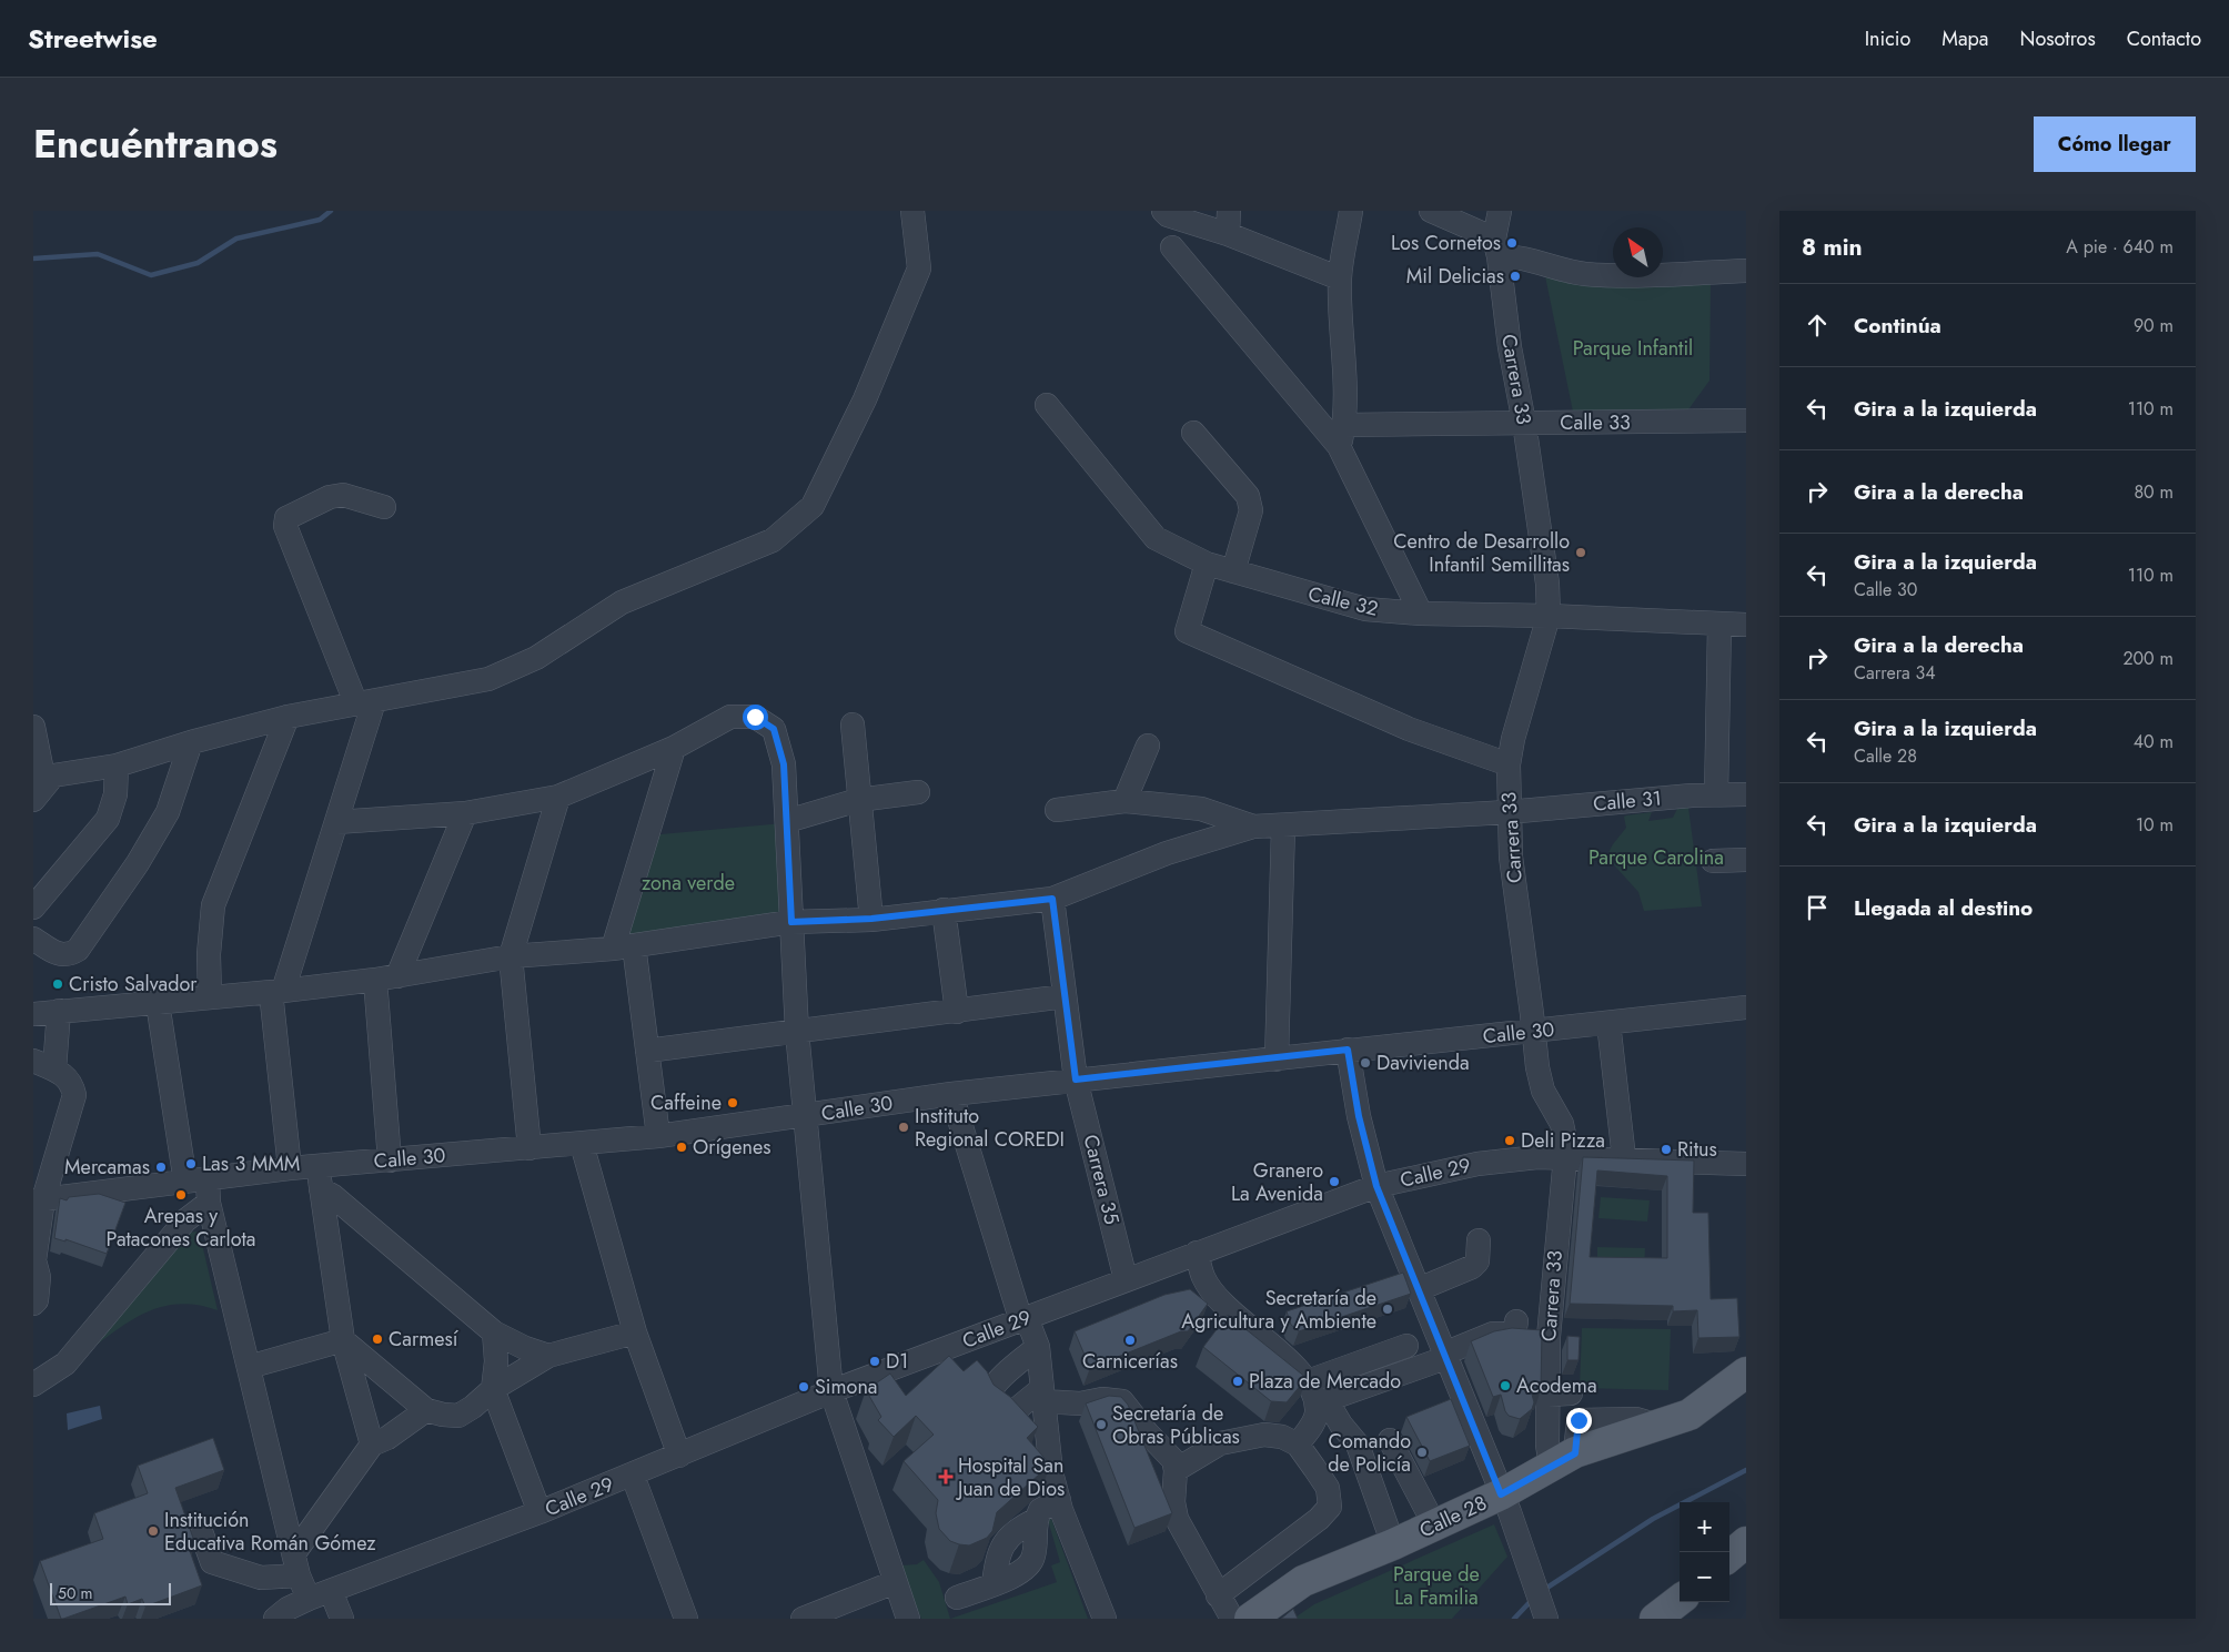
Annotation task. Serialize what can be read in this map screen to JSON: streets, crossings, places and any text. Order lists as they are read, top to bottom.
{
  "streets": {
    "main road": ["Calle 28"],
    "street": [
      "Carrera 33",
      "Calle 33",
      "Calle 32",
      "Calle 31",
      "Calle 30",
      "Calle 29",
      "Carrera 35"
    ]
  },
  "crossings": [
    ["Carrera 33", "Calle 33"],
    ["Carrera 33", "Calle 32"],
    ["Carrera 33", "Calle 31"],
    ["Carrera 33", "Calle 30"],
    ["Carrera 33", "Calle 29"],
    ["Carrera 33", "Calle 28"],
    ["Calle 30", "Carrera 35"],
    ["Calle 29", "Carrera 35"]
  ],
  "parks": [
    "Parque Infantil",
    "Parque Carolina",
    "zona verde",
    "Parque de La Familia"
  ],
  "places": {
    "other": [
      "Los Cornetos",
      "Mil Delicias",
      "Centro de Desarrollo Infantil Semillitas",
      "Cristo Salvador",
      "Davivienda",
      "Caffeine",
      "Instituto Regional COREDI",
      "Deli Pizza",
      "Orígenes",
      "Ritus",
      "Las 3 MMM",
      "Mercamas",
      "Granero La Avenida",
      "Arepas y Patacones Carlota",
      "Secretaría de Agricultura y Ambiente",
      "Carmesí",
      "Carnicerías",
      "D1",
      "Plaza de Mercado",
      "Acodema",
      "Simona",
      "Secretaría de Obras Públicas",
      "Comando de Policía",
      "Institución Educativa Román Gómez"
    ],
    "health": ["Hospital San Juan de Dios"]
  },
  "scale_bar": "50 m",
  "north": "top left",
  "page": {
    "header": "Streetwise",
    "nav": [
      "Inicio",
      "Mapa",
      "Nosotros",
      "Contacto"
    ],
    "title": "Encuéntranos",
    "buttons": "Cómo llegar",
    "heading": ["8 min", "A pie · 640 m"],
    "list": [
      ["Continúa", "90 m"],
      ["Gira a la izquierda", "110 m"],
      ["Gira a la derecha", "80 m"],
      ["Gira a la izquierda", "Calle 30", "110 m"],
      ["Gira a la derecha", "Carrera 34", "200 m"],
      ["Gira a la izquierda", "Calle 28", "40 m"],
      ["Gira a la izquierda", "10 m"],
      "Llegada al destino"
    ],
    "map_buttons": ["+", "−"],
    "scale": "50 m"
  }
}
